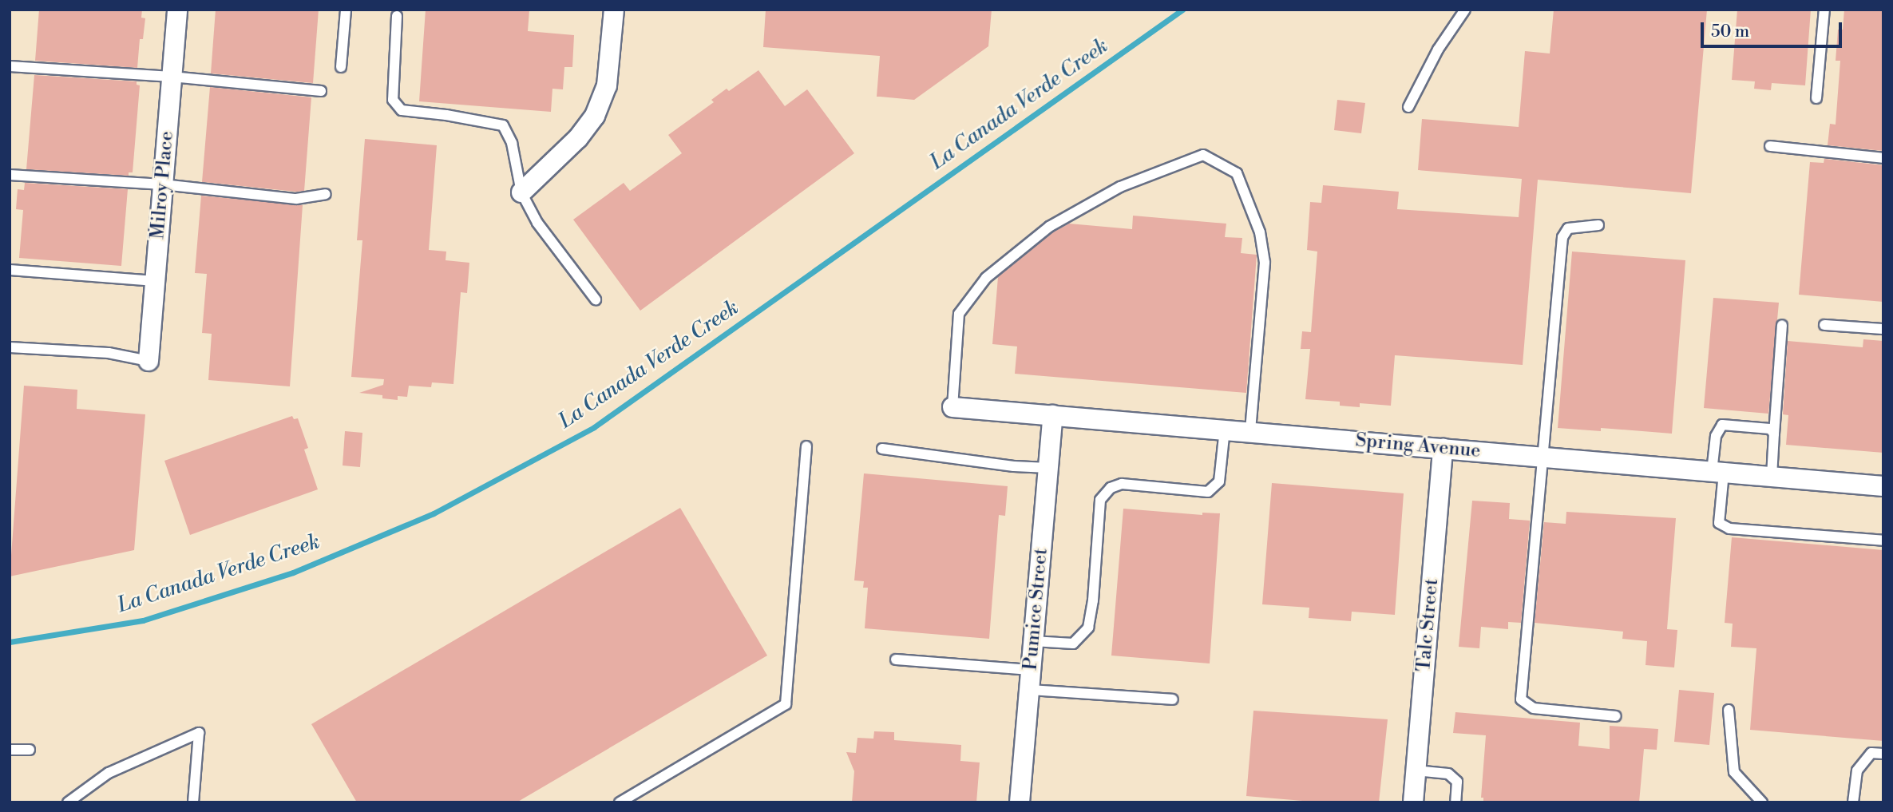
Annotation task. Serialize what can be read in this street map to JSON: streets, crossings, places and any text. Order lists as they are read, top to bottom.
{
  "streets": {
    "street": [
      "Milroy Place",
      "Spring Avenue",
      "Pumice Street",
      "Talc Street"
    ]
  },
  "crossings": [
    ["Spring Avenue", "Pumice Street"],
    ["Spring Avenue", "Talc Street"]
  ],
  "water": ["La Canada Verde Creek"],
  "scale_bar": "50 m"
}
